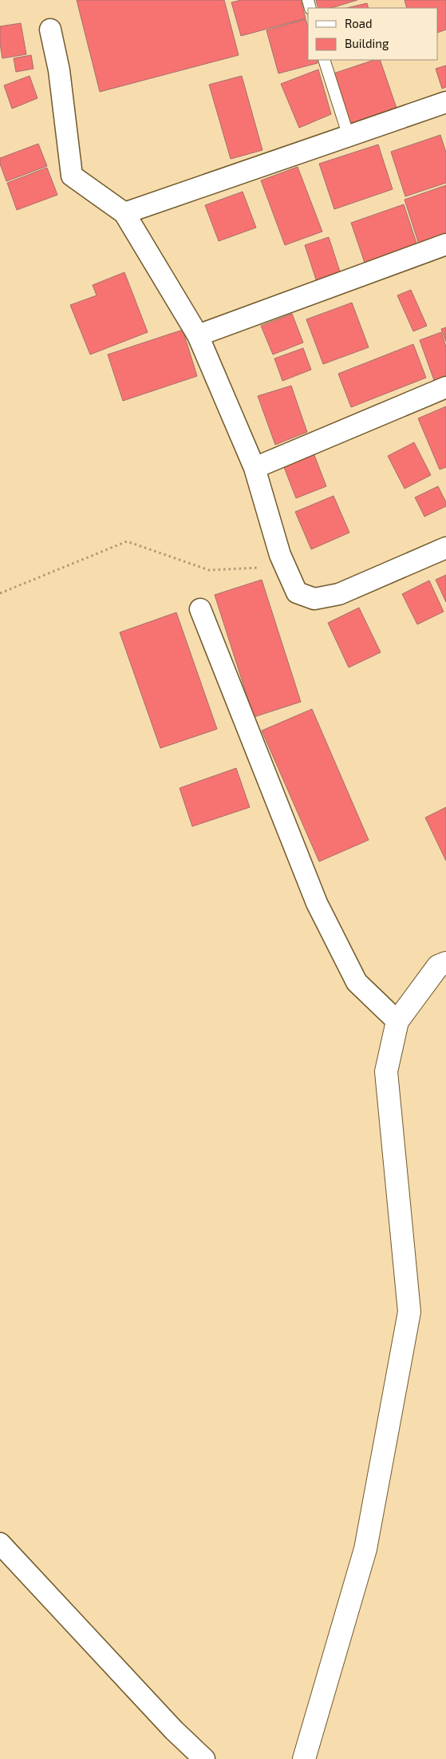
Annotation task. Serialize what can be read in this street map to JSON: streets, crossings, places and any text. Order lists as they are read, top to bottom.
{
  "legend": ["Road", "Building"]
}
